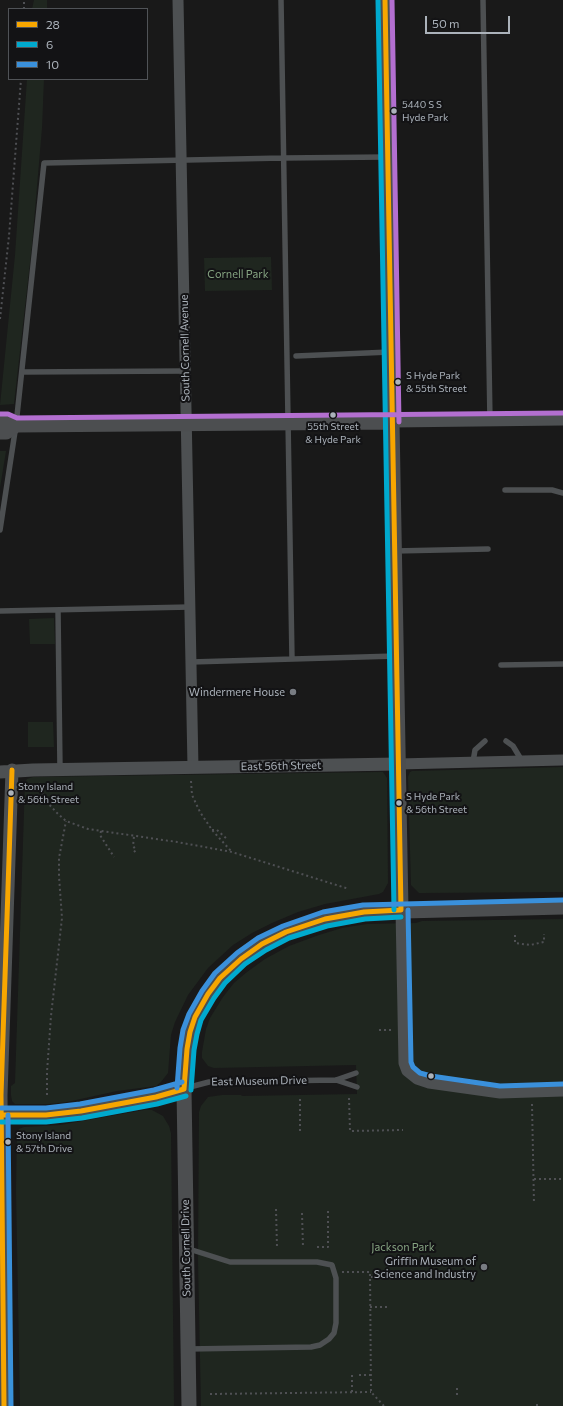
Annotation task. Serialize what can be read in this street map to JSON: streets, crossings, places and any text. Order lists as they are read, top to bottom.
{
  "streets": {
    "main road": ["South Cornell Drive"],
    "street": ["South Cornell Avenue", "East 56th Street"],
    "lane": ["East Museum Drive"]
  },
  "crossings": [
    ["South Cornell Avenue", "East 56th Street"],
    ["East Museum Drive", "South Cornell Drive"]
  ],
  "parks": ["Cornell Park", "Jackson Park"],
  "places": [
    "5440 S S Hyde Park",
    "S Hyde Park & 55th Street",
    "55th Street & Hyde Park",
    "Windermere House",
    "Stony Island & 56th Street",
    "S Hyde Park & 56th Street",
    "Stony Island & 57th Drive",
    "Griffin Museum of Science and Industry"
  ],
  "lines": ["transit line 28", "transit line 6", "transit line 10"],
  "legend": ["28", "6", "10"],
  "scale_bar": "50 m"
}
